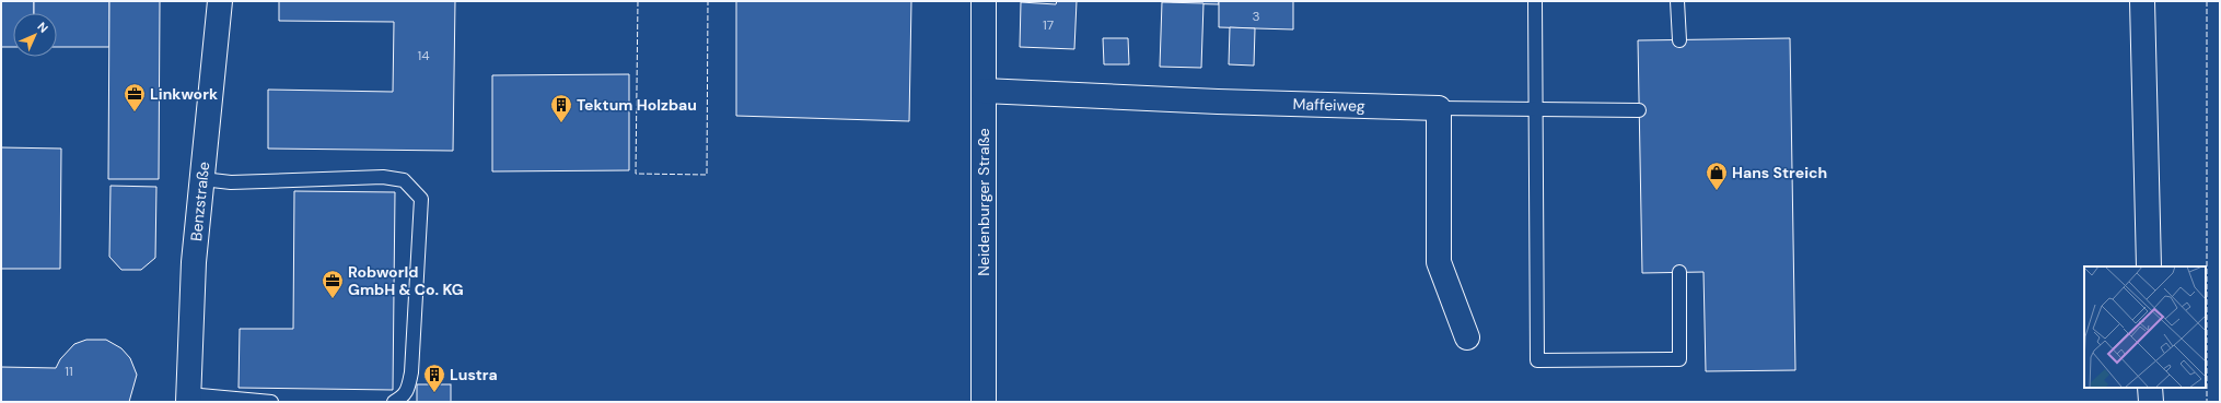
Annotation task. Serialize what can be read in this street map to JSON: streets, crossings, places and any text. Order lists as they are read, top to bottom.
{
  "streets": {
    "street": ["Maffeiweg", "Benzstraße", "Neidenburger Straße"]
  },
  "crossings": [
    ["Maffeiweg", "Neidenburger Straße"]
  ],
  "places": {
    "office": ["Linkwork", "Robworld GmbH & Co. KG"],
    "building": ["Tektum Holzbau", "Lustra"],
    "shop": ["Hans Streich"]
  },
  "house_numbers": [
    "3",
    "17",
    "14",
    "11"
  ],
  "north": "top right"
}
